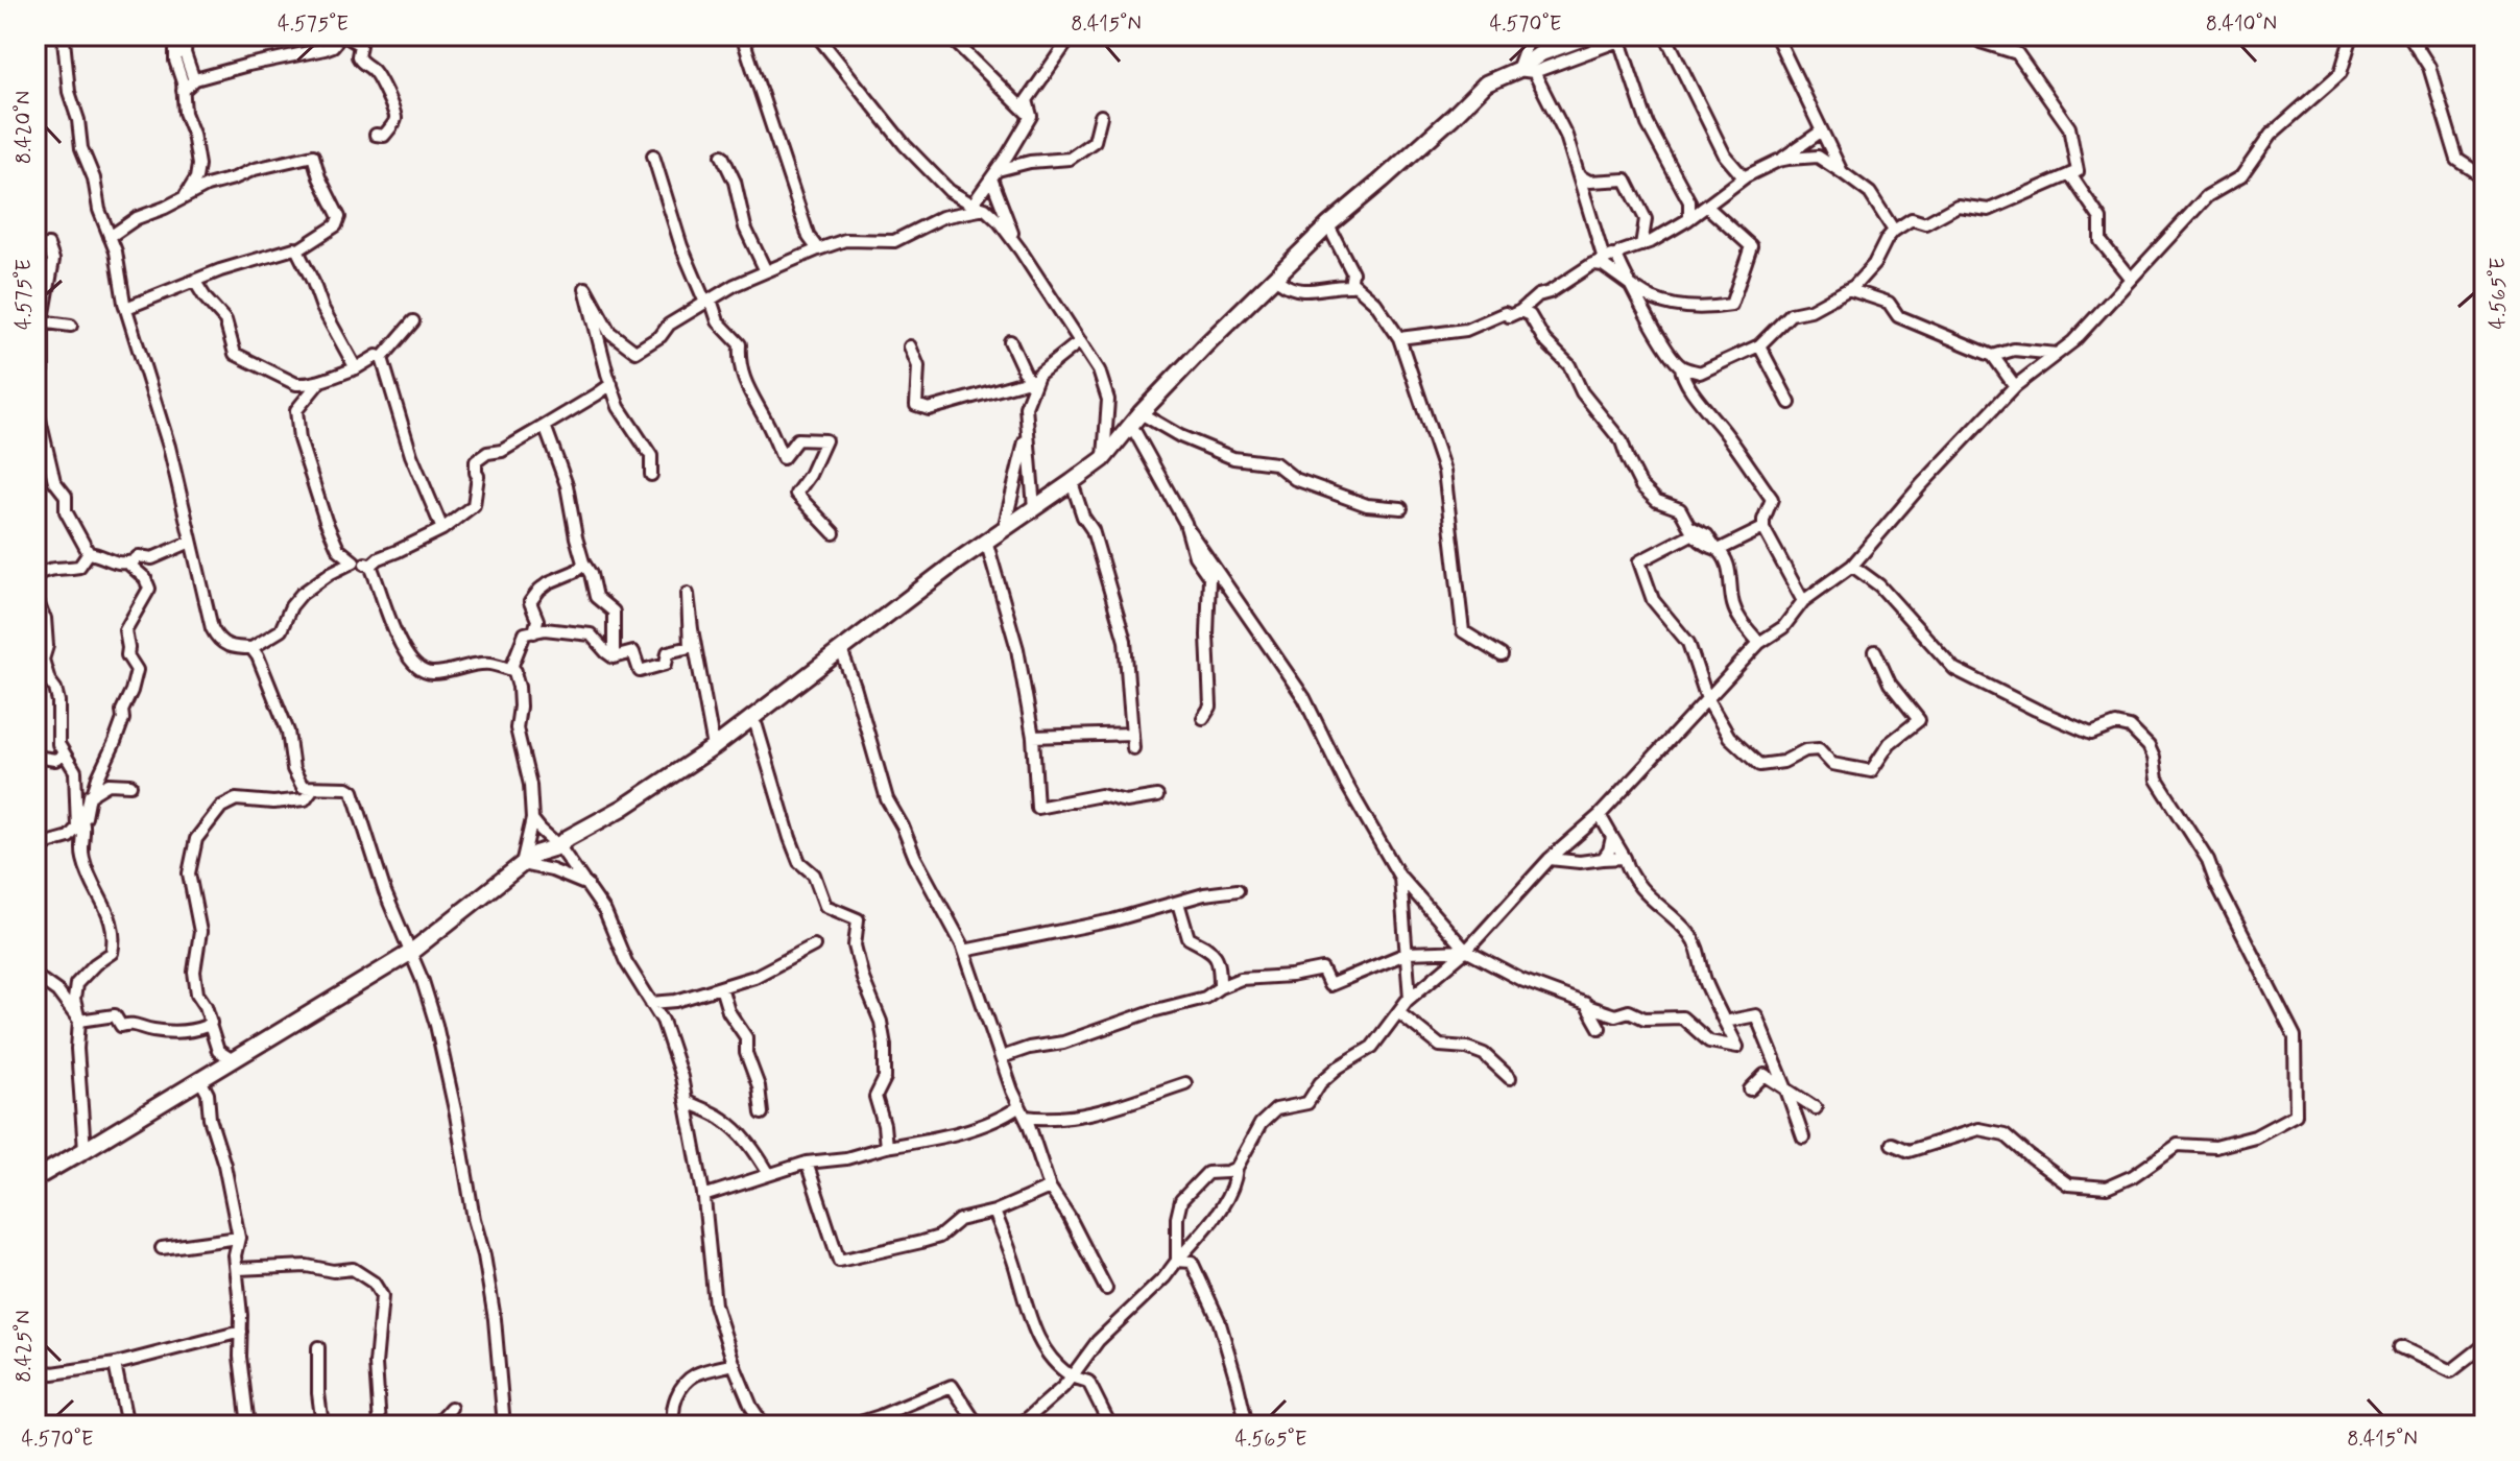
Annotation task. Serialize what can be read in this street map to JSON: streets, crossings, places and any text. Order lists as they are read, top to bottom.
{
  "coordinates": [
    "4.575°E",
    "8.415°N",
    "4.570°E",
    "8.410°N",
    "8.420°N",
    "4.565°E",
    "8.425°N"
  ]
}
